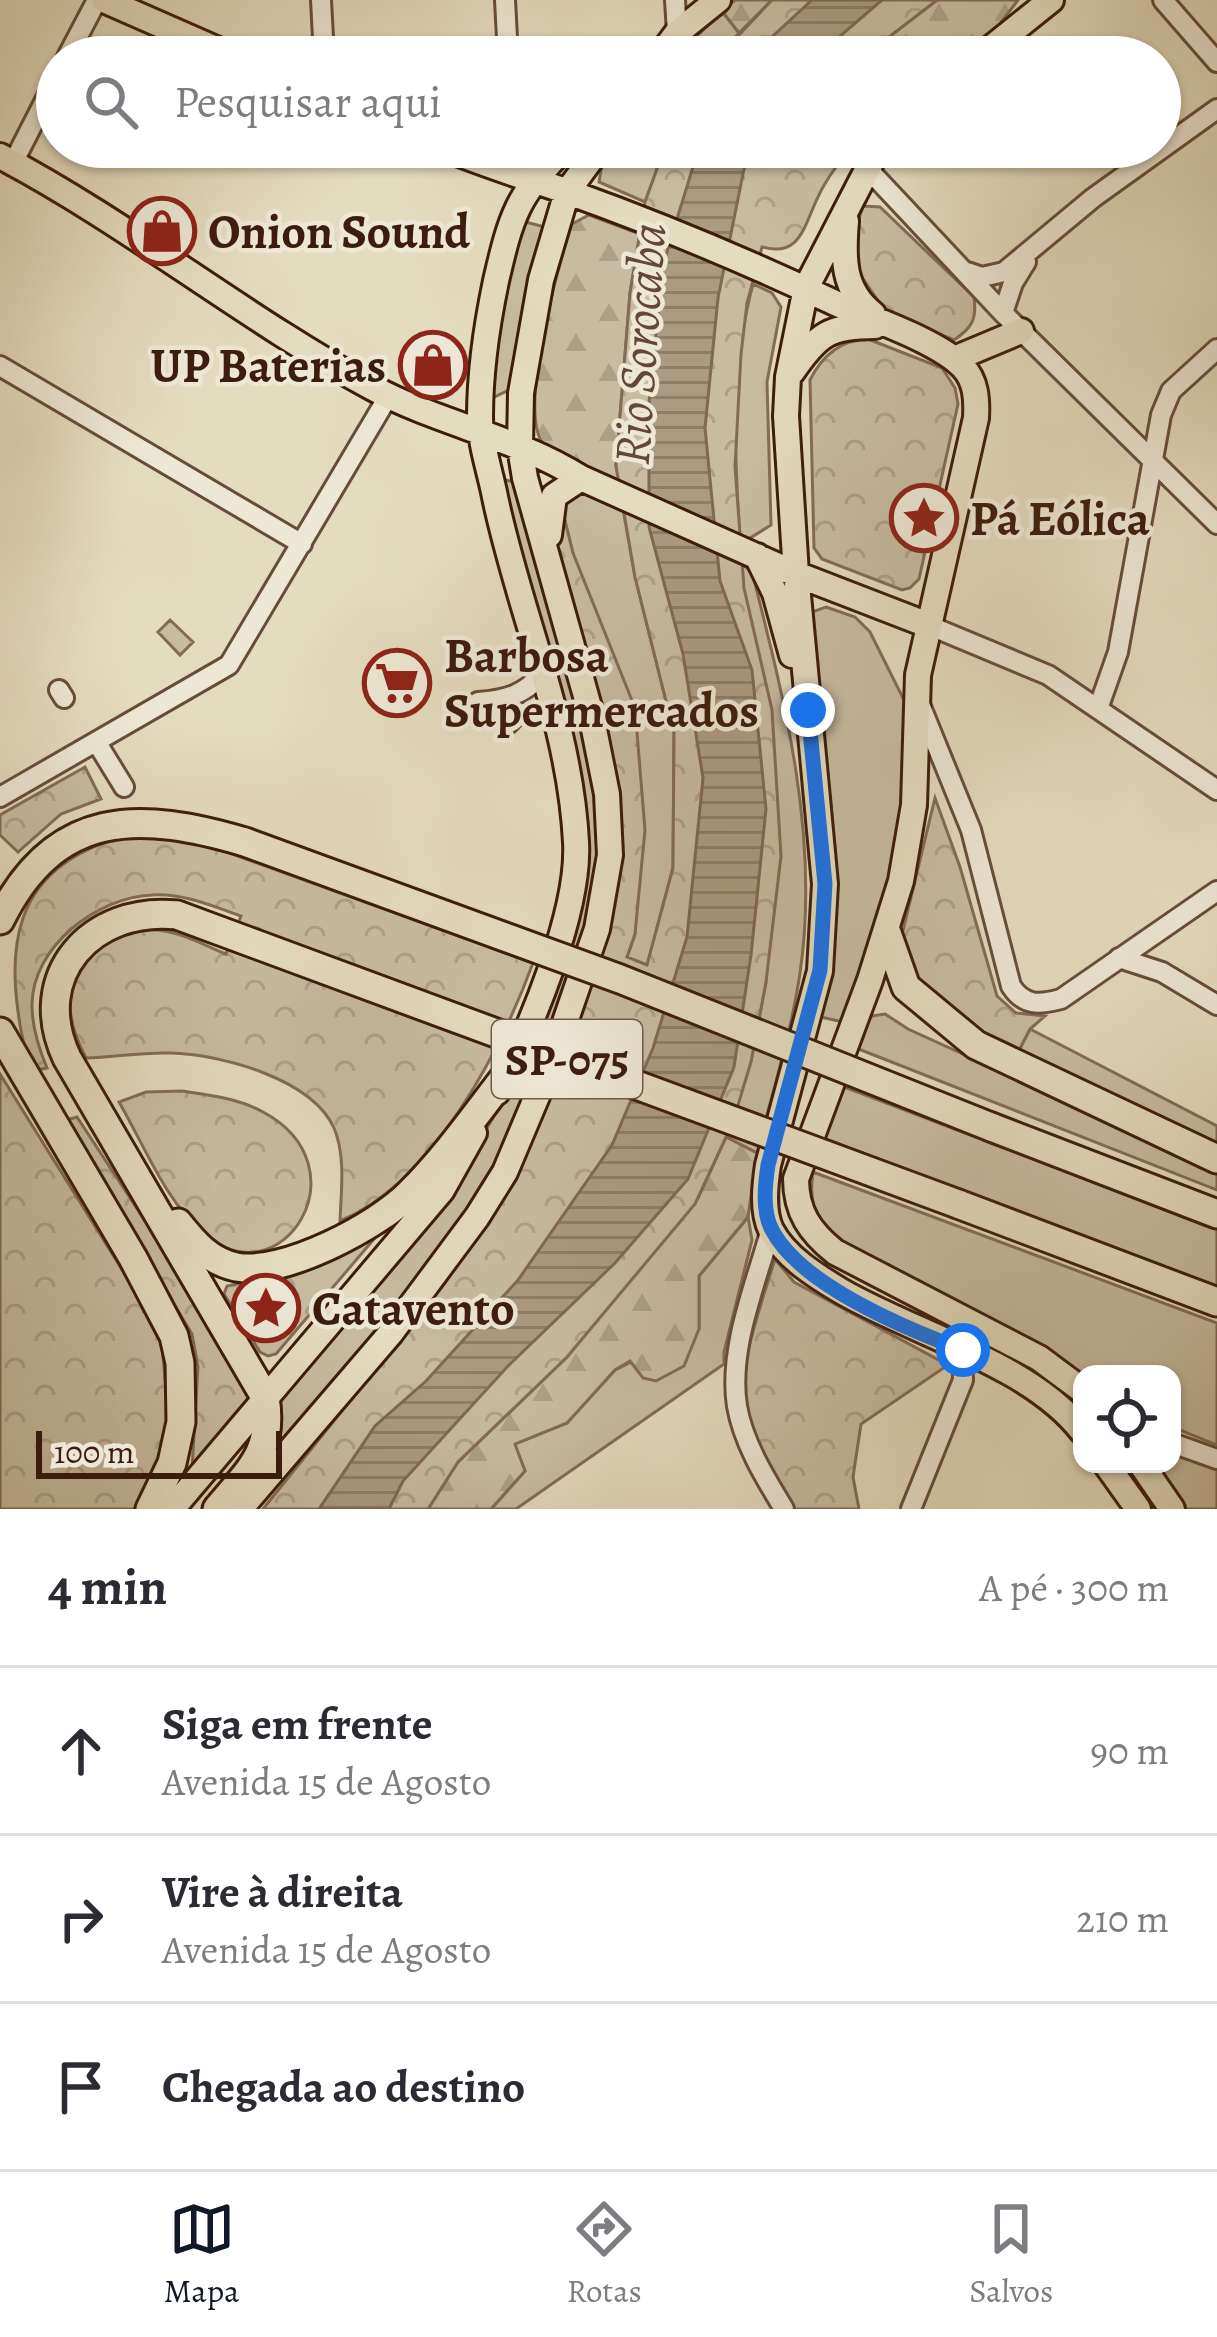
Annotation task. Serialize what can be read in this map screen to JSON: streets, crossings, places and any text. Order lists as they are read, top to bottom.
{
  "streets": {
    "highway": ["SP-075"]
  },
  "water": ["Rio Sorocaba"],
  "places": {
    "shop": ["Onion Sound", "UP Baterias"],
    "place": ["Pá Eólica", "Catavento"],
    "supermarket": ["Barbosa Supermercados"]
  },
  "scale_bar": "100 m",
  "page": {
    "search": "Pesquisar aqui",
    "scale": "100 m",
    "heading": ["4 min", "A pé · 300 m"],
    "list": [
      ["Siga em frente", "Avenida 15 de Agosto", "90 m"],
      ["Vire à direita", "Avenida 15 de Agosto", "210 m"],
      "Chegada ao destino"
    ],
    "nav": ["Mapa", "Rotas", "Salvos"]
  }
}
